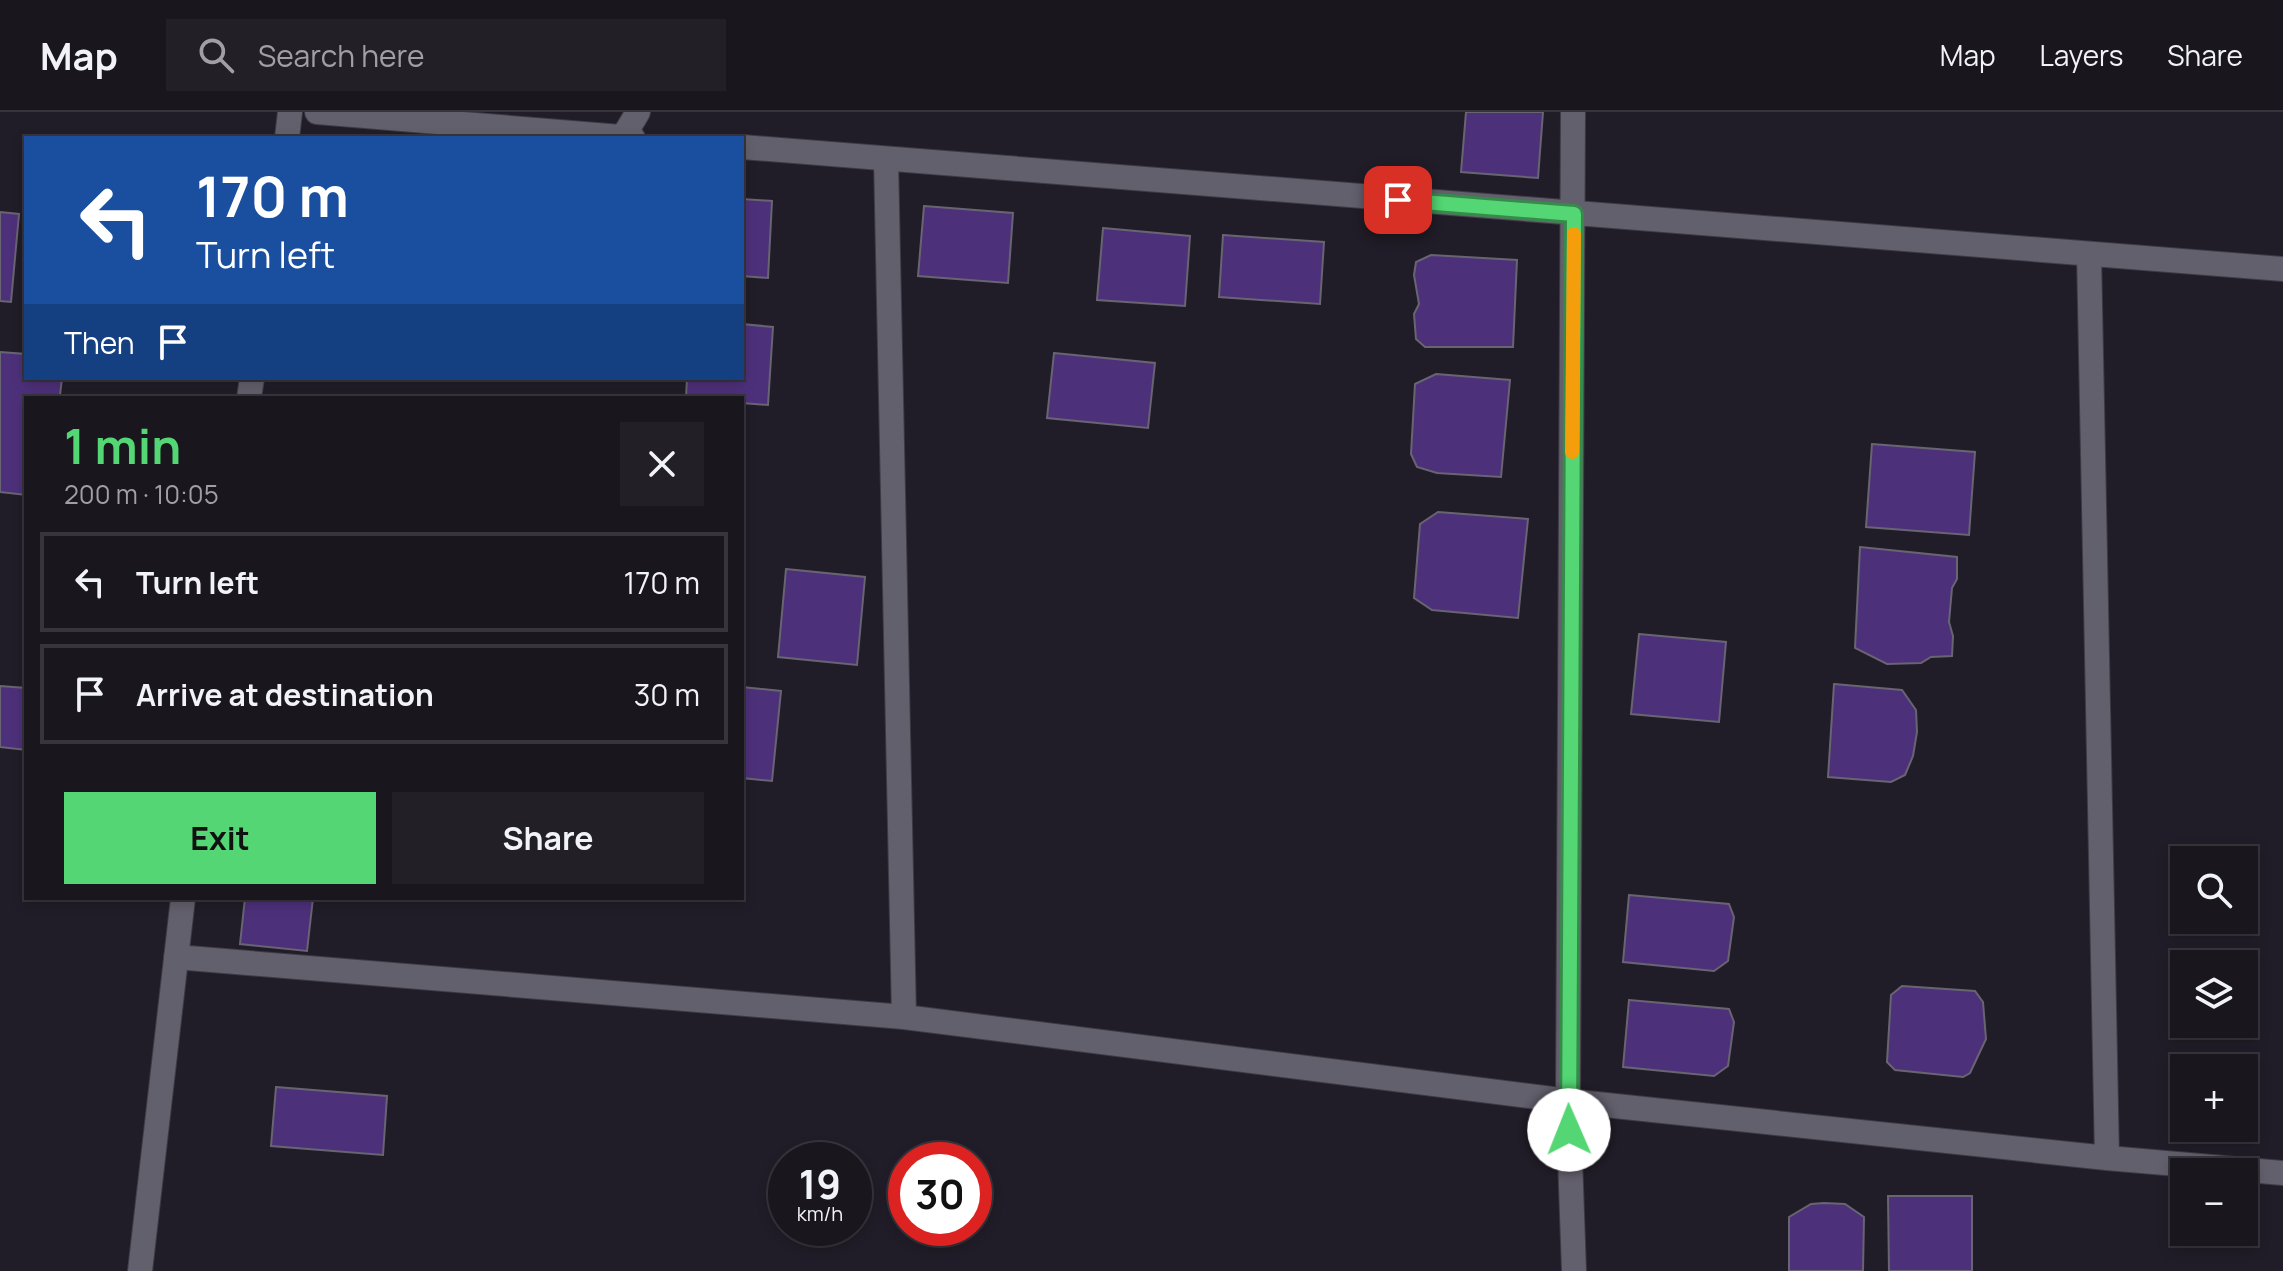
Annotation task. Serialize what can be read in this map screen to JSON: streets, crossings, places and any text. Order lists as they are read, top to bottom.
{
  "page": {
    "header": "Map",
    "search": "Search here",
    "nav": ["Map", "Layers", "Share"],
    "turn": ["170 m", "Turn left"],
    "then": "Then",
    "heading": ["1 min", "200 m · 10:05"],
    "list": [
      {
        "name": "Turn left",
        "value": "170 m"
      },
      {
        "name": "Arrive at destination",
        "value": "30 m"
      }
    ],
    "buttons": ["Exit", "Share"],
    "map_buttons": ["+", "−"],
    "speed": "19 km/h",
    "limit": "30"
  }
}
